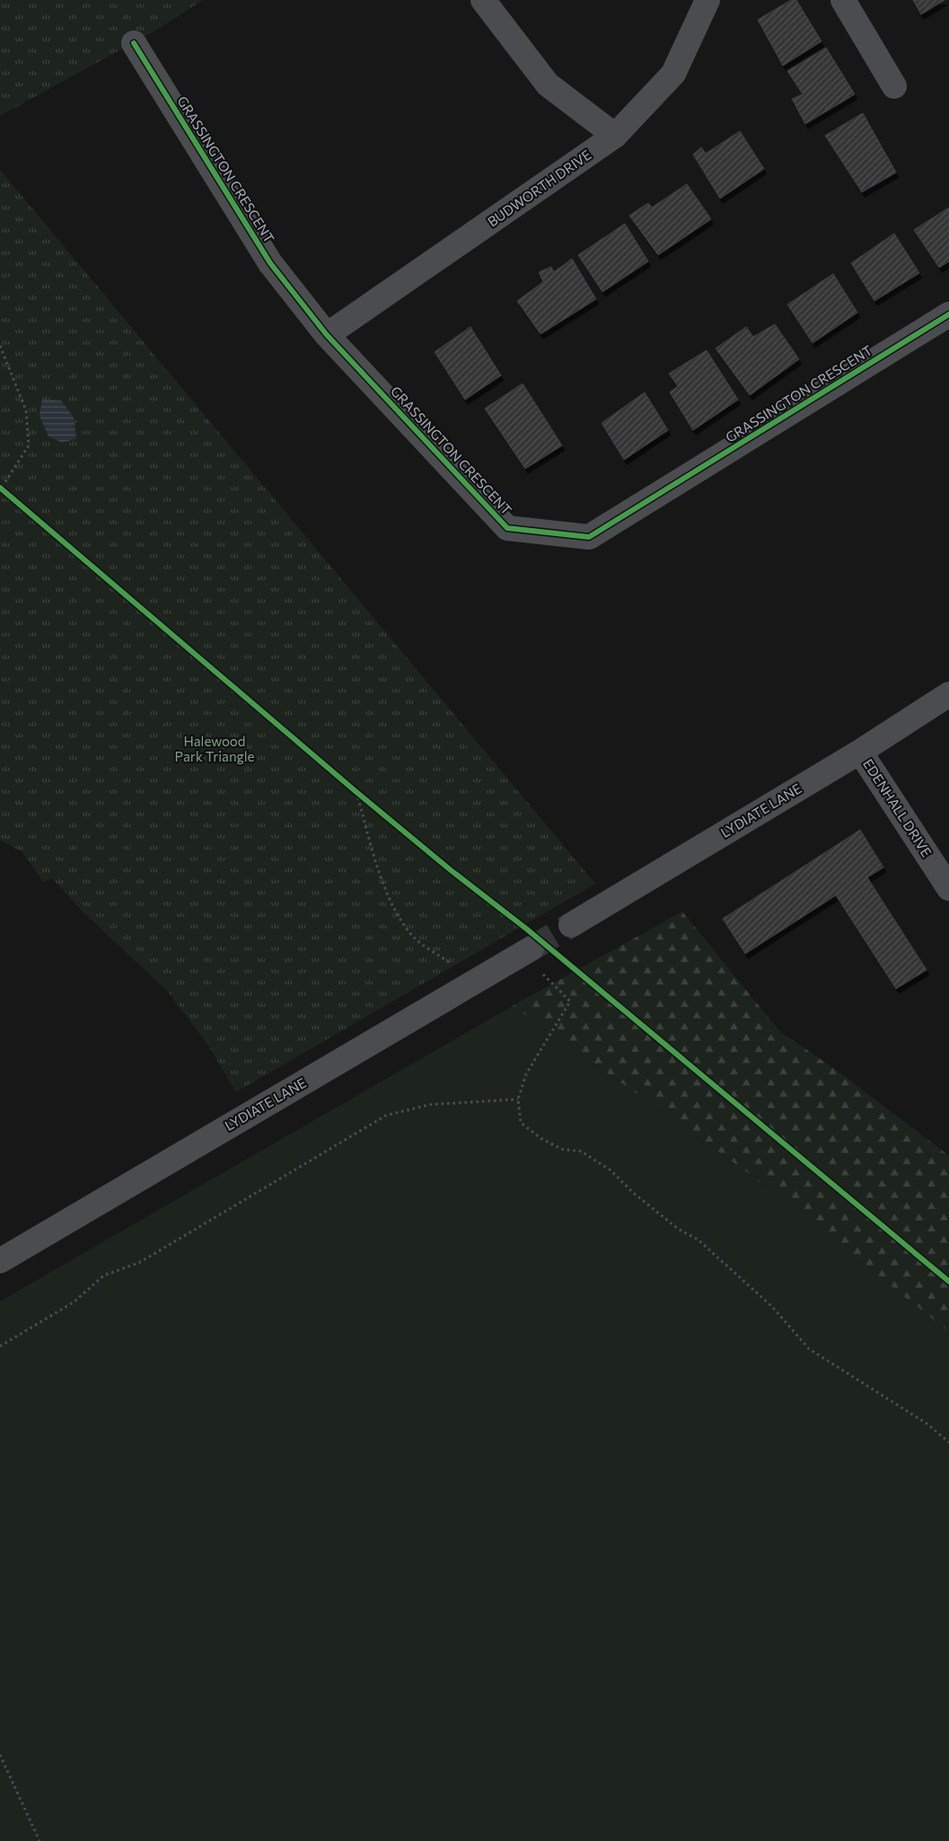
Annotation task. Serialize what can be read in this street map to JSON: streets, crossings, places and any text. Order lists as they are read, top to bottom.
{
  "streets": {
    "street": [
      "GRASSINGTON CRESCENT",
      "BUDWORTH DRIVE",
      "EDENHALL DRIVE",
      "LYDIATE LANE"
    ]
  },
  "crossings": [
    ["GRASSINGTON CRESCENT", "BUDWORTH DRIVE"],
    ["EDENHALL DRIVE", "LYDIATE LANE"]
  ],
  "parks": ["Halewood Park Triangle"]
}
